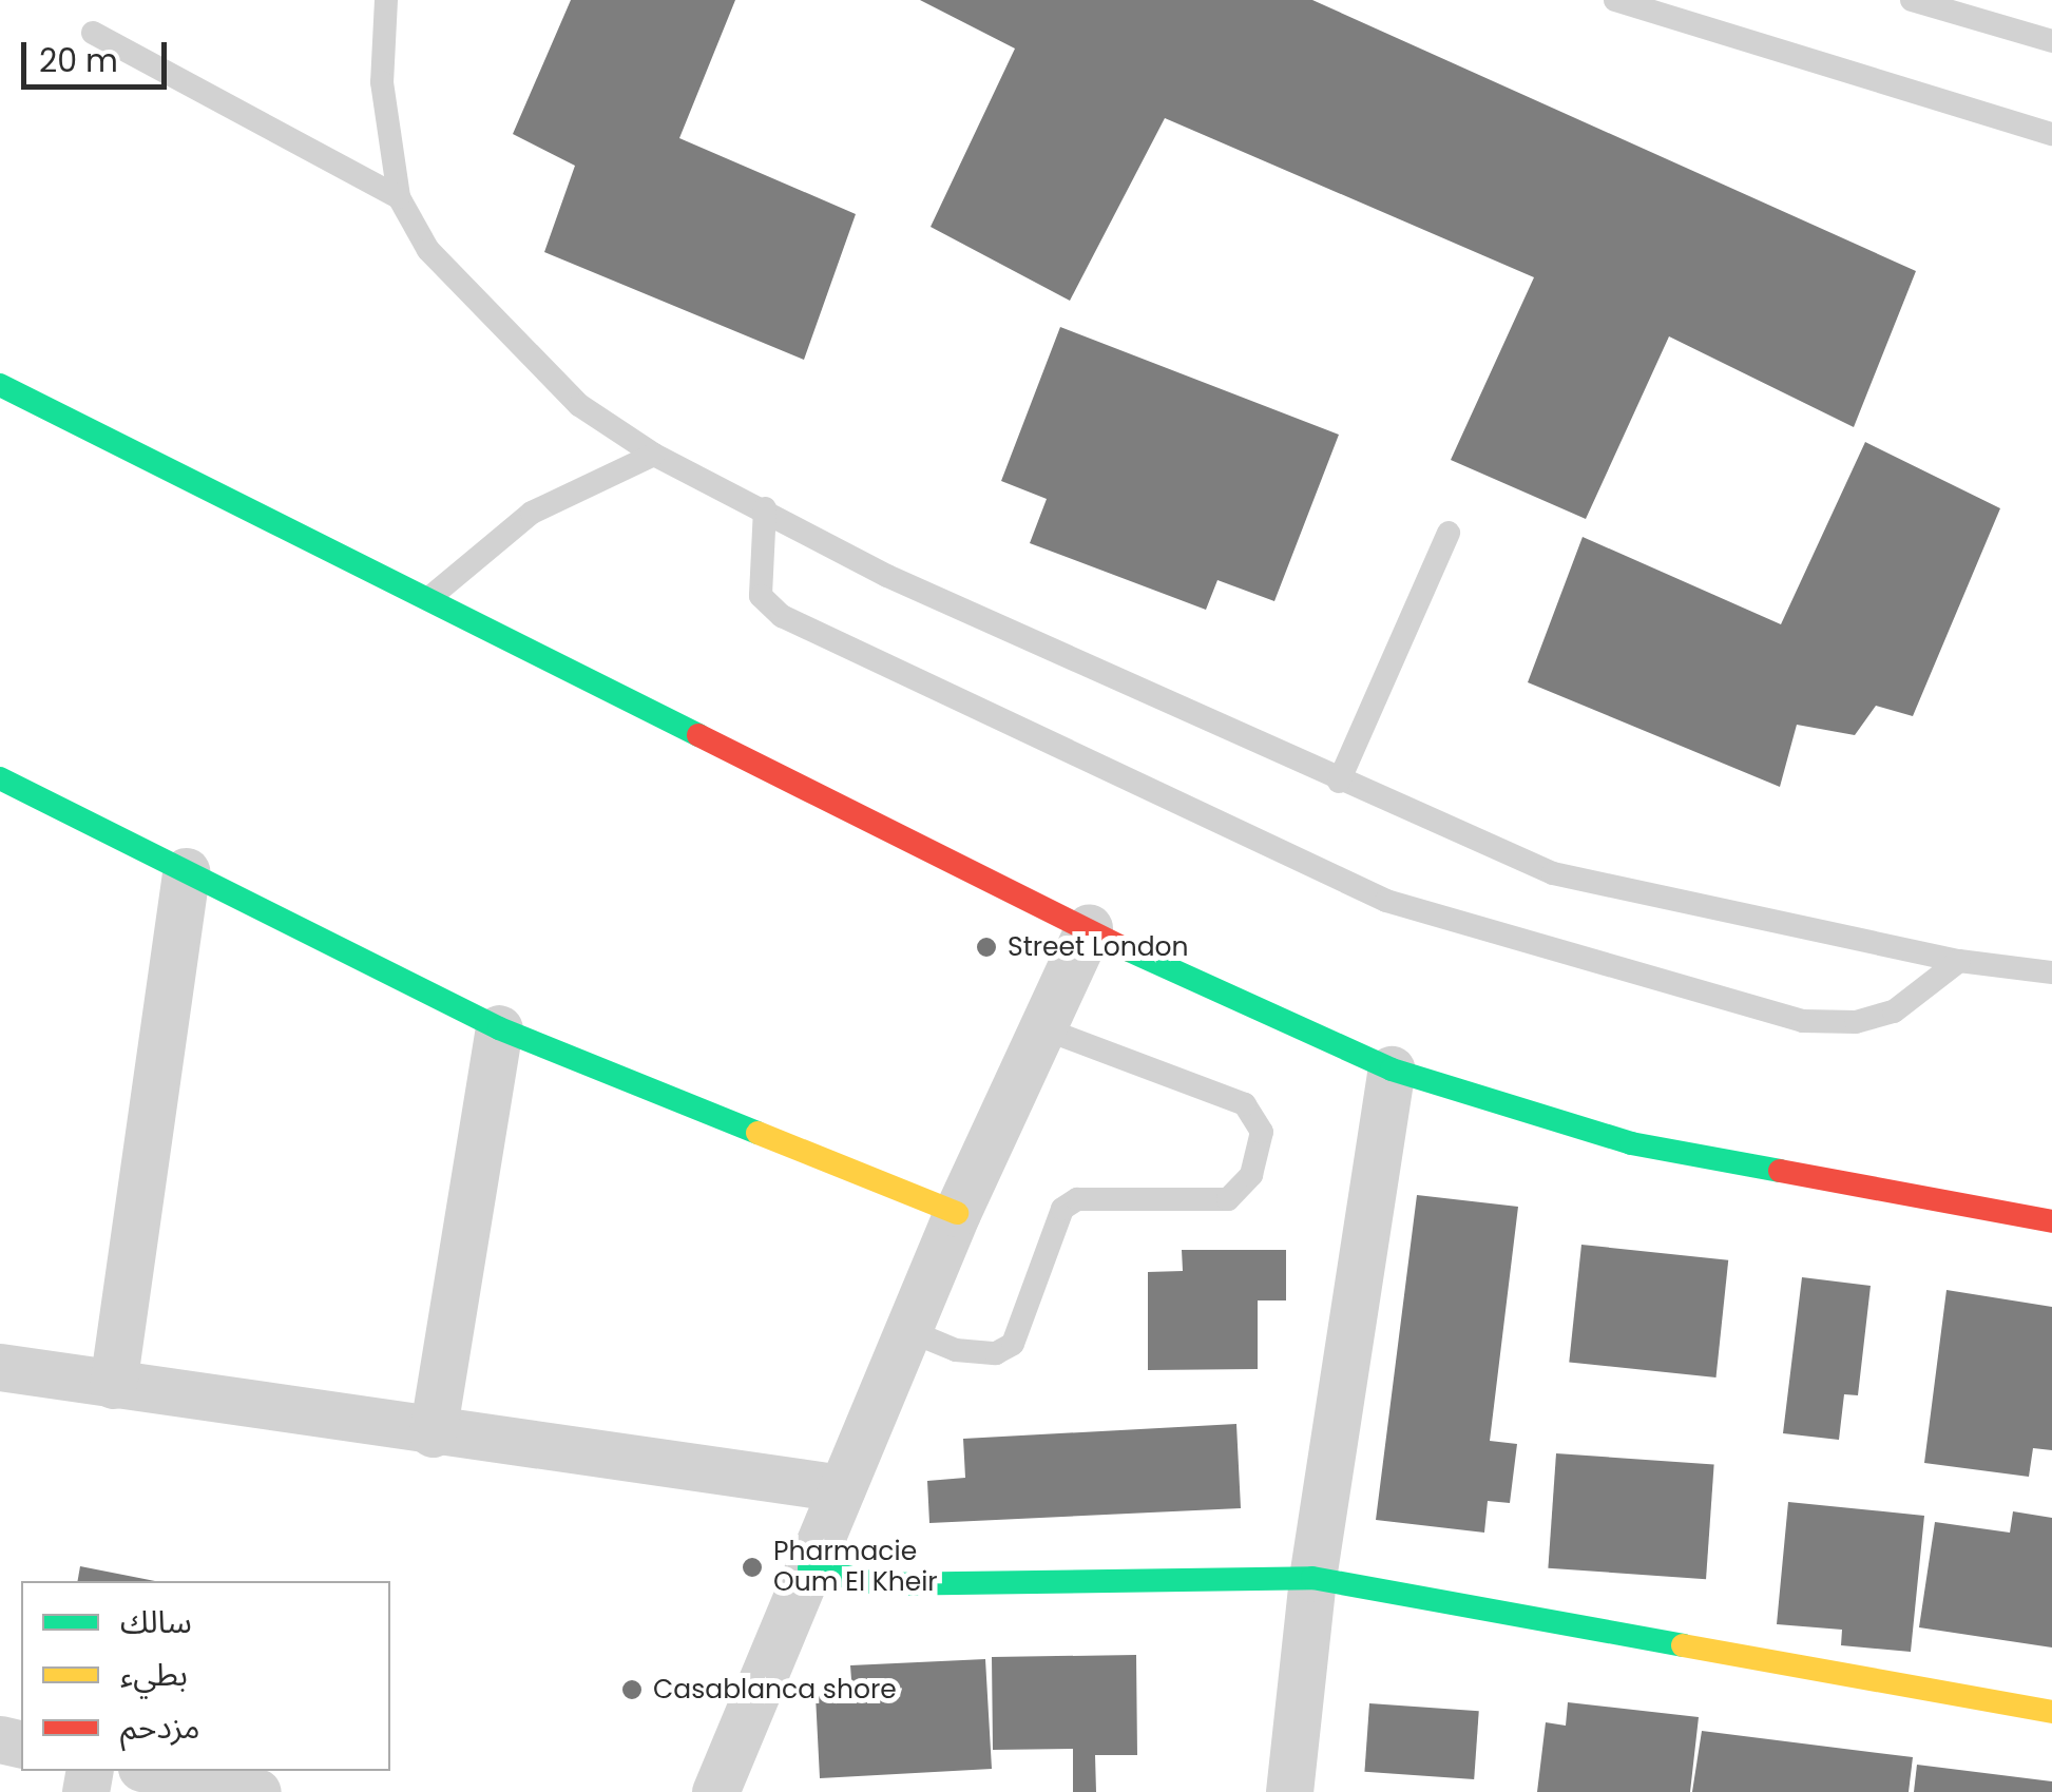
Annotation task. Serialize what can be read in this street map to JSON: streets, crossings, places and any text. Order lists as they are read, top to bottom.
{
  "places": ["Street London", "Pharmacie Oum El Kheir", "Casablanca shore"],
  "legend": ["سالك", "بطيء", "مزدحم"],
  "scale_bar": "20 m"
}
